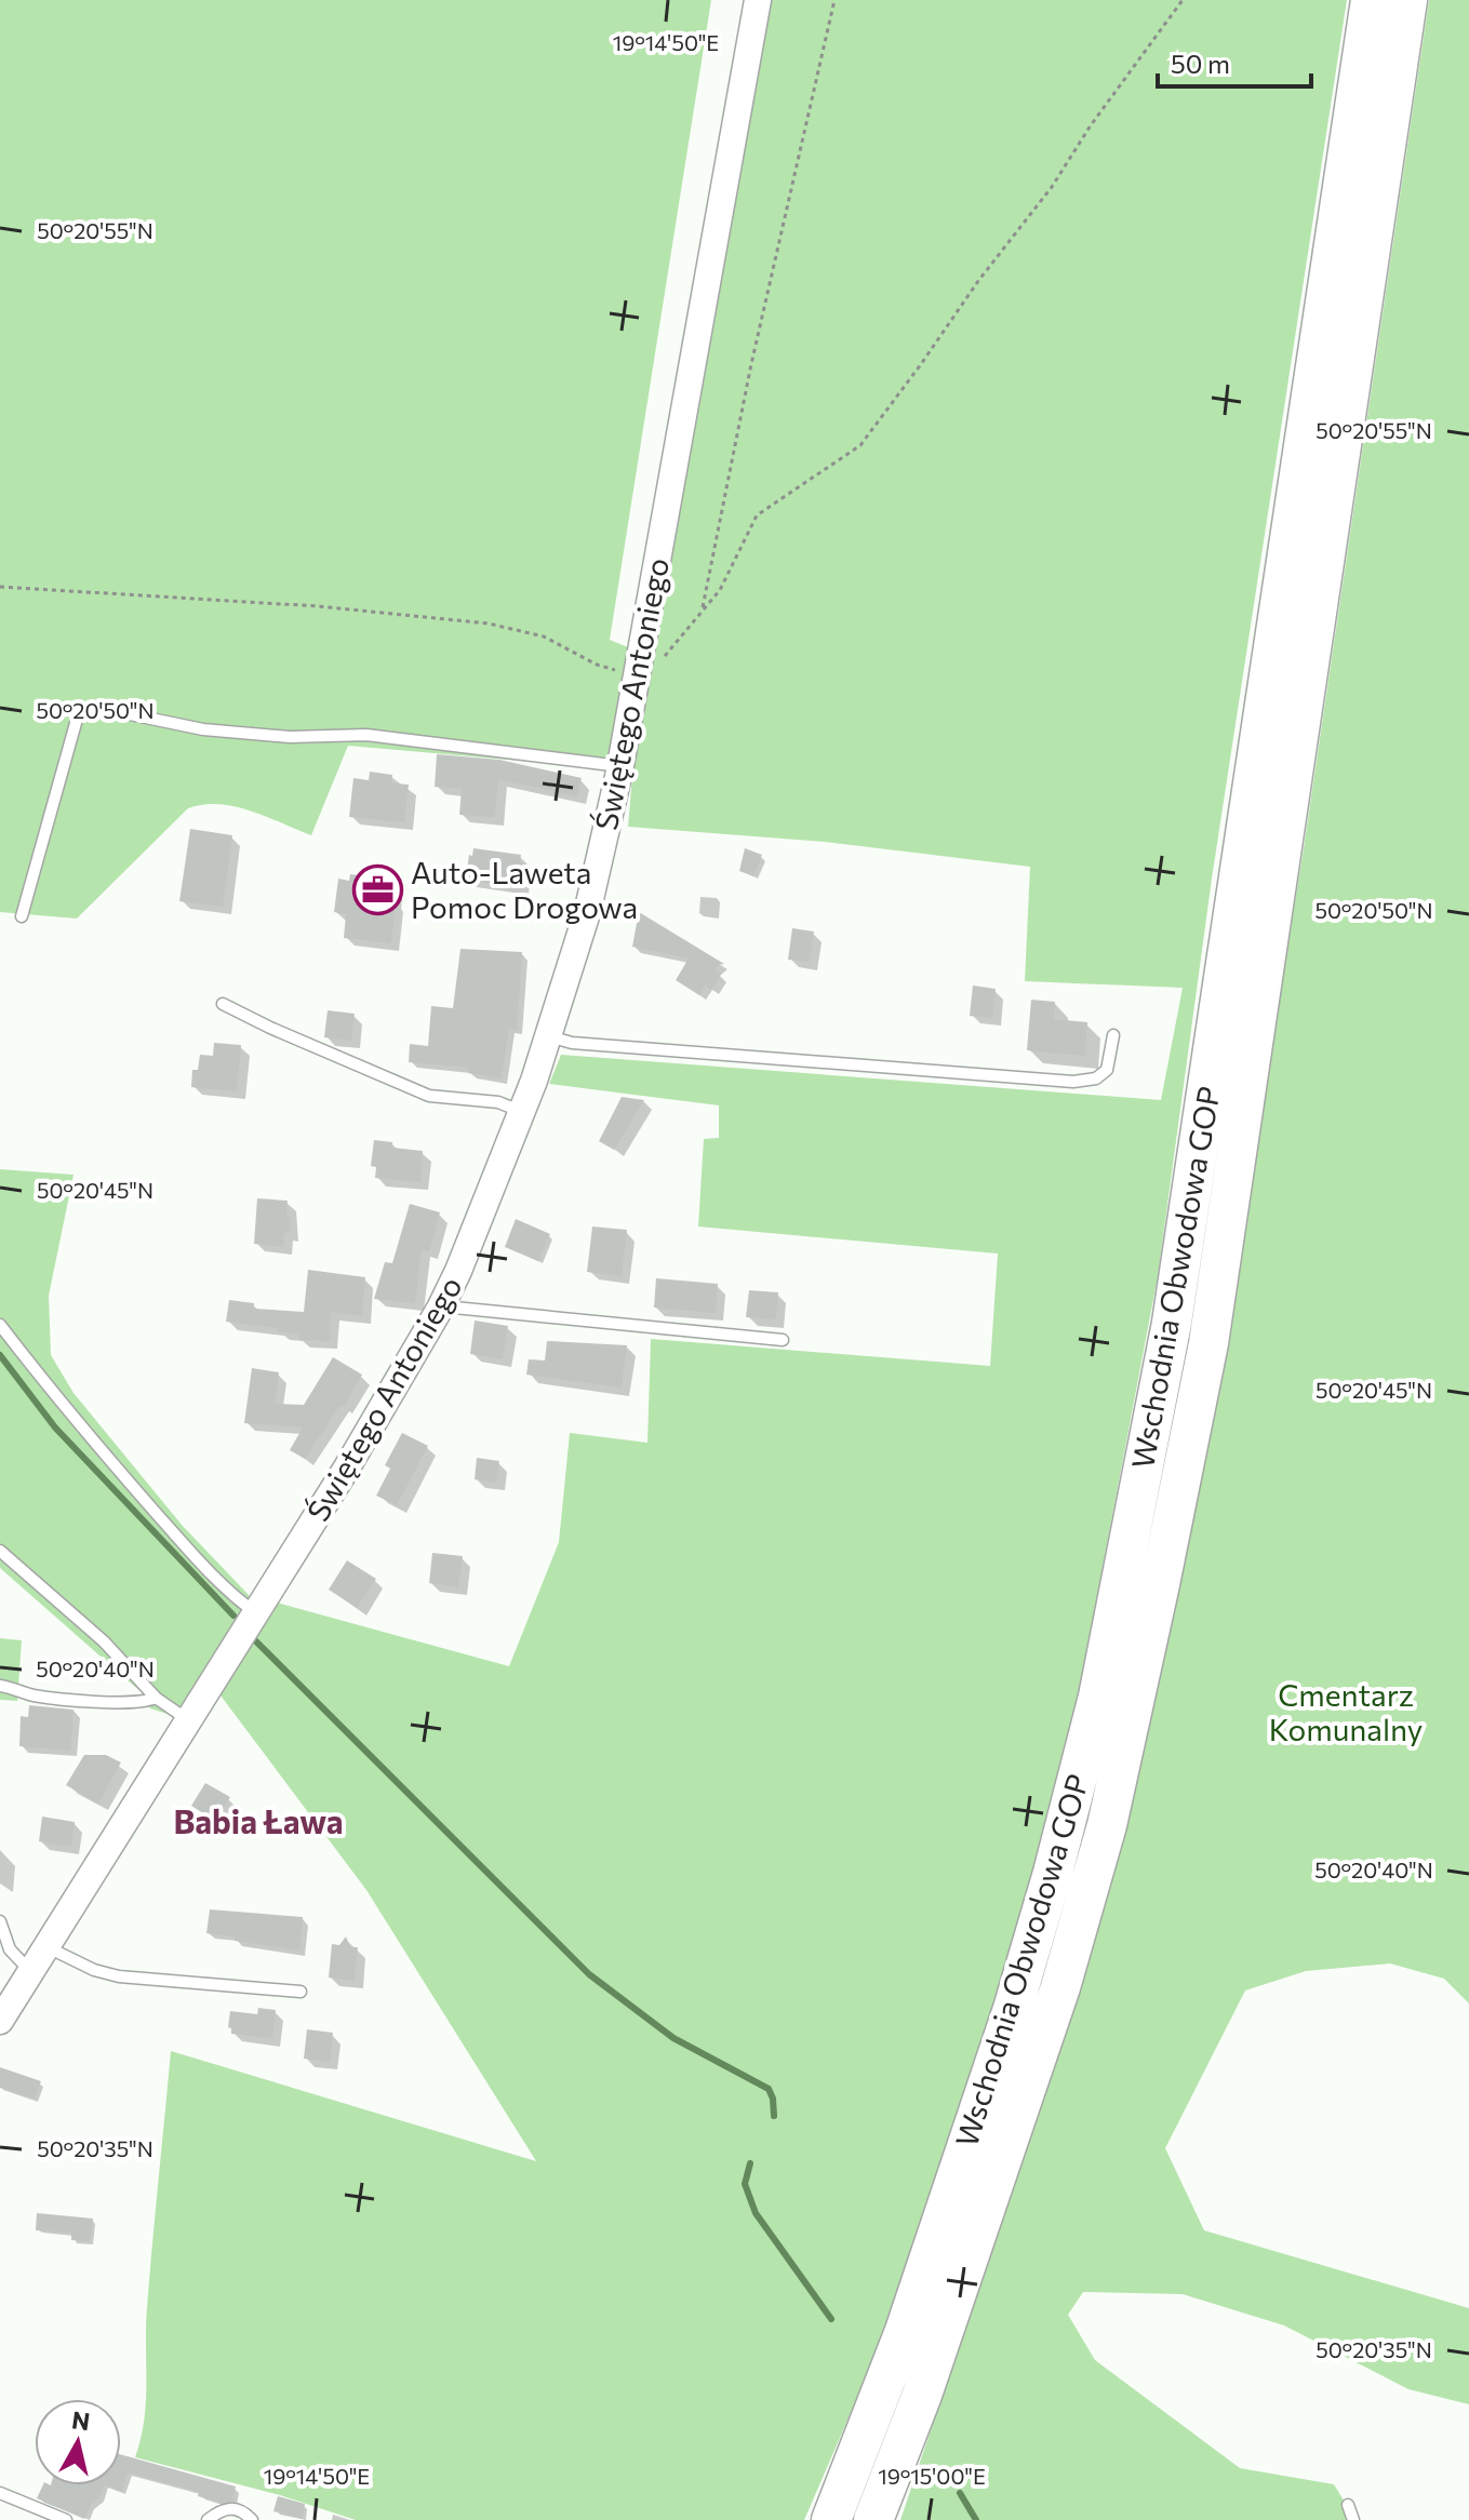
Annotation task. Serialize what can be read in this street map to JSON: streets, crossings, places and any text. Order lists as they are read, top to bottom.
{
  "streets": {
    "highway": ["Wschodnia Obwodowa GOP"],
    "street": ["Świętego Antoniego"]
  },
  "districts": ["Babia Ława"],
  "parks": ["Cmentarz Komunalny"],
  "places": {
    "office": ["Auto-Laweta Pomoc Drogowa"]
  },
  "scale_bar": "50 m",
  "north": "top",
  "coordinates": [
    "19°14'50\"E",
    "50°20'55\"N",
    "50°20'50\"N",
    "50°20'45\"N",
    "50°20'40\"N",
    "50°20'35\"N",
    "19°15'00\"E"
  ]
}
